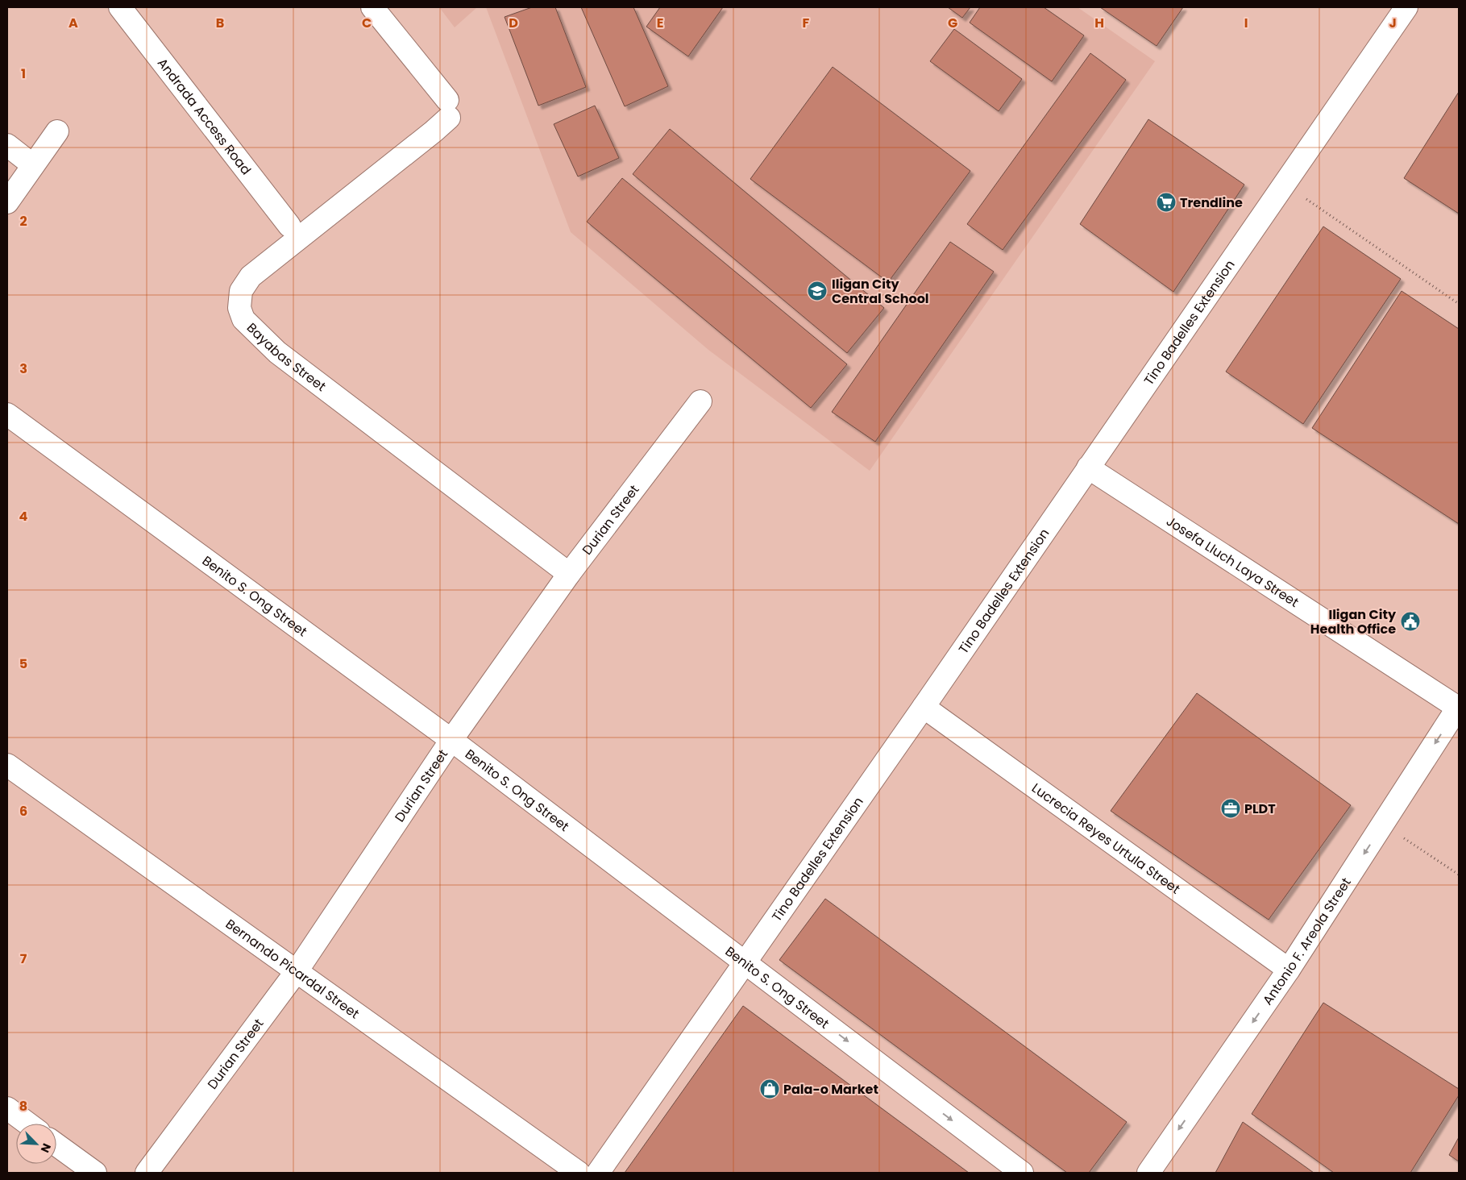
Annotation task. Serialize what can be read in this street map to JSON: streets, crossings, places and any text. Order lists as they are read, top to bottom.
{
  "streets": {
    "street": [
      "Andrada Access Road",
      "Tino Badelles Extension",
      "Bayabas Street",
      "Durian Street",
      "Josefa Lluch Laya Street",
      "Benito S. Ong Street",
      "Lucrecia Reyes Urtula Street",
      "Antonio F. Areola Street",
      "Bernando Picardal Street"
    ]
  },
  "crossings": [
    ["Tino Badelles Extension", "Josefa Lluch Laya Street"],
    ["Tino Badelles Extension", "Benito S. Ong Street"],
    ["Tino Badelles Extension", "Lucrecia Reyes Urtula Street"],
    ["Bayabas Street", "Durian Street"],
    ["Durian Street", "Benito S. Ong Street"],
    ["Durian Street", "Bernando Picardal Street"],
    ["Josefa Lluch Laya Street", "Antonio F. Areola Street"],
    ["Lucrecia Reyes Urtula Street", "Antonio F. Areola Street"]
  ],
  "one_way": ["Antonio F. Areola Street"],
  "places": {
    "supermarket": ["Trendline"],
    "school or university": ["Iligan City Central School"],
    "public building": ["Iligan City Health Office"],
    "office": ["PLDT"],
    "shop": ["Pala-o Market"]
  },
  "north": "bottom right",
  "grid": {
    "columns": [
      "A",
      "B",
      "C",
      "D",
      "E",
      "F",
      "G",
      "H",
      "I",
      "J"
    ],
    "rows": [
      "1",
      "2",
      "3",
      "4",
      "5",
      "6",
      "7",
      "8"
    ]
  }
}
